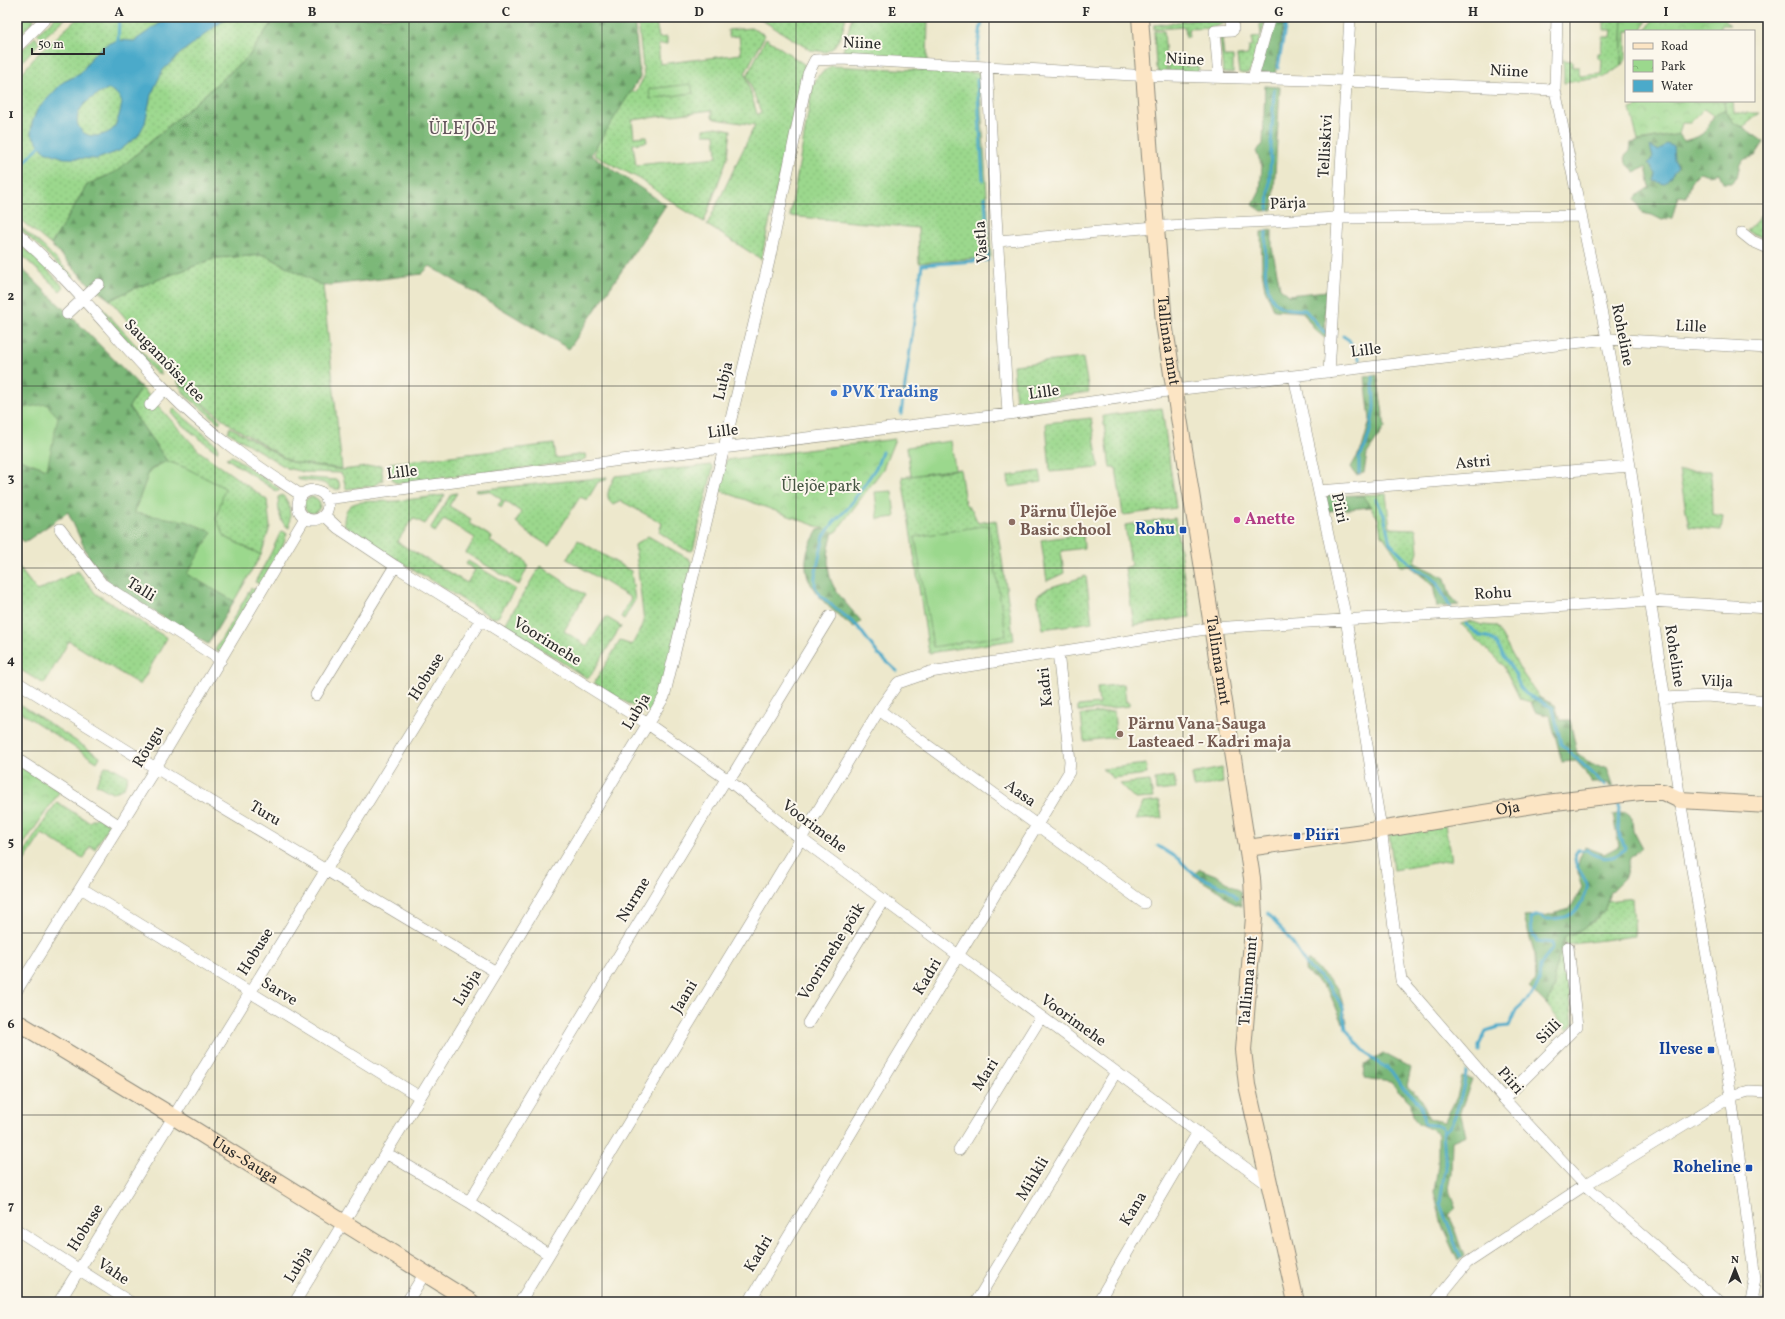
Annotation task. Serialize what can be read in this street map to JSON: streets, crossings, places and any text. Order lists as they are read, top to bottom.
{
  "streets": {
    "main road": ["Tallinna mnt", "Oja", "Uus-Sauga"],
    "street": [
      "Niine",
      "Telliskivi",
      "Pärja",
      "Vastla",
      "Lille",
      "Roheline",
      "Saugamõisa tee",
      "Lubja",
      "Astri",
      "Piiri",
      "Talli",
      "Rohu",
      "Voorimehe",
      "Hobuse",
      "Vilja",
      "Kadri",
      "Rõugu",
      "Aasa",
      "Turu",
      "Nurme",
      "Voorimehe põik",
      "Sarve",
      "Jaani",
      "Siili",
      "Mari",
      "Mihkli",
      "Kana",
      "Vahe"
    ]
  },
  "crossings": [
    ["Niine", "Telliskivi"],
    ["Niine", "Vastla"],
    ["Niine", "Roheline"],
    ["Niine", "Tallinna mnt"],
    ["Niine", "Lubja"],
    ["Telliskivi", "Pärja"],
    ["Telliskivi", "Lille"],
    ["Pärja", "Vastla"],
    ["Pärja", "Roheline"],
    ["Pärja", "Tallinna mnt"],
    ["Vastla", "Lille"],
    ["Lille", "Roheline"],
    ["Lille", "Tallinna mnt"],
    ["Lille", "Saugamõisa tee"],
    ["Lille", "Lubja"],
    ["Lille", "Piiri"],
    ["Lille", "Voorimehe"],
    ["Lille", "Rõugu"],
    ["Roheline", "Astri"],
    ["Roheline", "Rohu"],
    ["Roheline", "Vilja"],
    ["Roheline", "Oja"],
    ["Tallinna mnt", "Rohu"],
    ["Tallinna mnt", "Voorimehe"],
    ["Tallinna mnt", "Oja"],
    ["Saugamõisa tee", "Voorimehe"],
    ["Saugamõisa tee", "Rõugu"],
    ["Lubja", "Voorimehe"],
    ["Lubja", "Turu"],
    ["Lubja", "Sarve"],
    ["Lubja", "Uus-Sauga"],
    ["Astri", "Piiri"],
    ["Piiri", "Rohu"],
    ["Piiri", "Oja"],
    ["Piiri", "Siili"],
    ["Talli", "Rõugu"],
    ["Rohu", "Kadri"],
    ["Rohu", "Aasa"],
    ["Rohu", "Jaani"],
    ["Voorimehe", "Hobuse"],
    ["Voorimehe", "Kadri"],
    ["Voorimehe", "Rõugu"],
    ["Voorimehe", "Nurme"],
    ["Voorimehe", "Voorimehe põik"],
    ["Voorimehe", "Jaani"],
    ["Voorimehe", "Mari"],
    ["Voorimehe", "Mihkli"],
    ["Voorimehe", "Kana"],
    ["Hobuse", "Turu"],
    ["Hobuse", "Sarve"],
    ["Hobuse", "Uus-Sauga"],
    ["Hobuse", "Vahe"],
    ["Kadri", "Aasa"],
    ["Rõugu", "Turu"],
    ["Rõugu", "Sarve"],
    ["Aasa", "Jaani"]
  ],
  "districts": ["ÜLEJÕE"],
  "parks": ["Ülejõe park"],
  "places": {
    "other": [
      "PVK Trading",
      "Anette",
      "Pärnu Ülejõe Basic school",
      "Pärnu Vana-Sauga Lasteaed - Kadri maja"
    ],
    "transit": [
      "Rohu",
      "Piiri",
      "Ilvese",
      "Roheline"
    ]
  },
  "legend": ["Road", "Park", "Water"],
  "scale_bar": "50 m",
  "north": "top",
  "grid": {
    "columns": [
      "A",
      "B",
      "C",
      "D",
      "E",
      "F",
      "G",
      "H",
      "I"
    ],
    "rows": [
      "1",
      "2",
      "3",
      "4",
      "5",
      "6",
      "7"
    ]
  }
}
